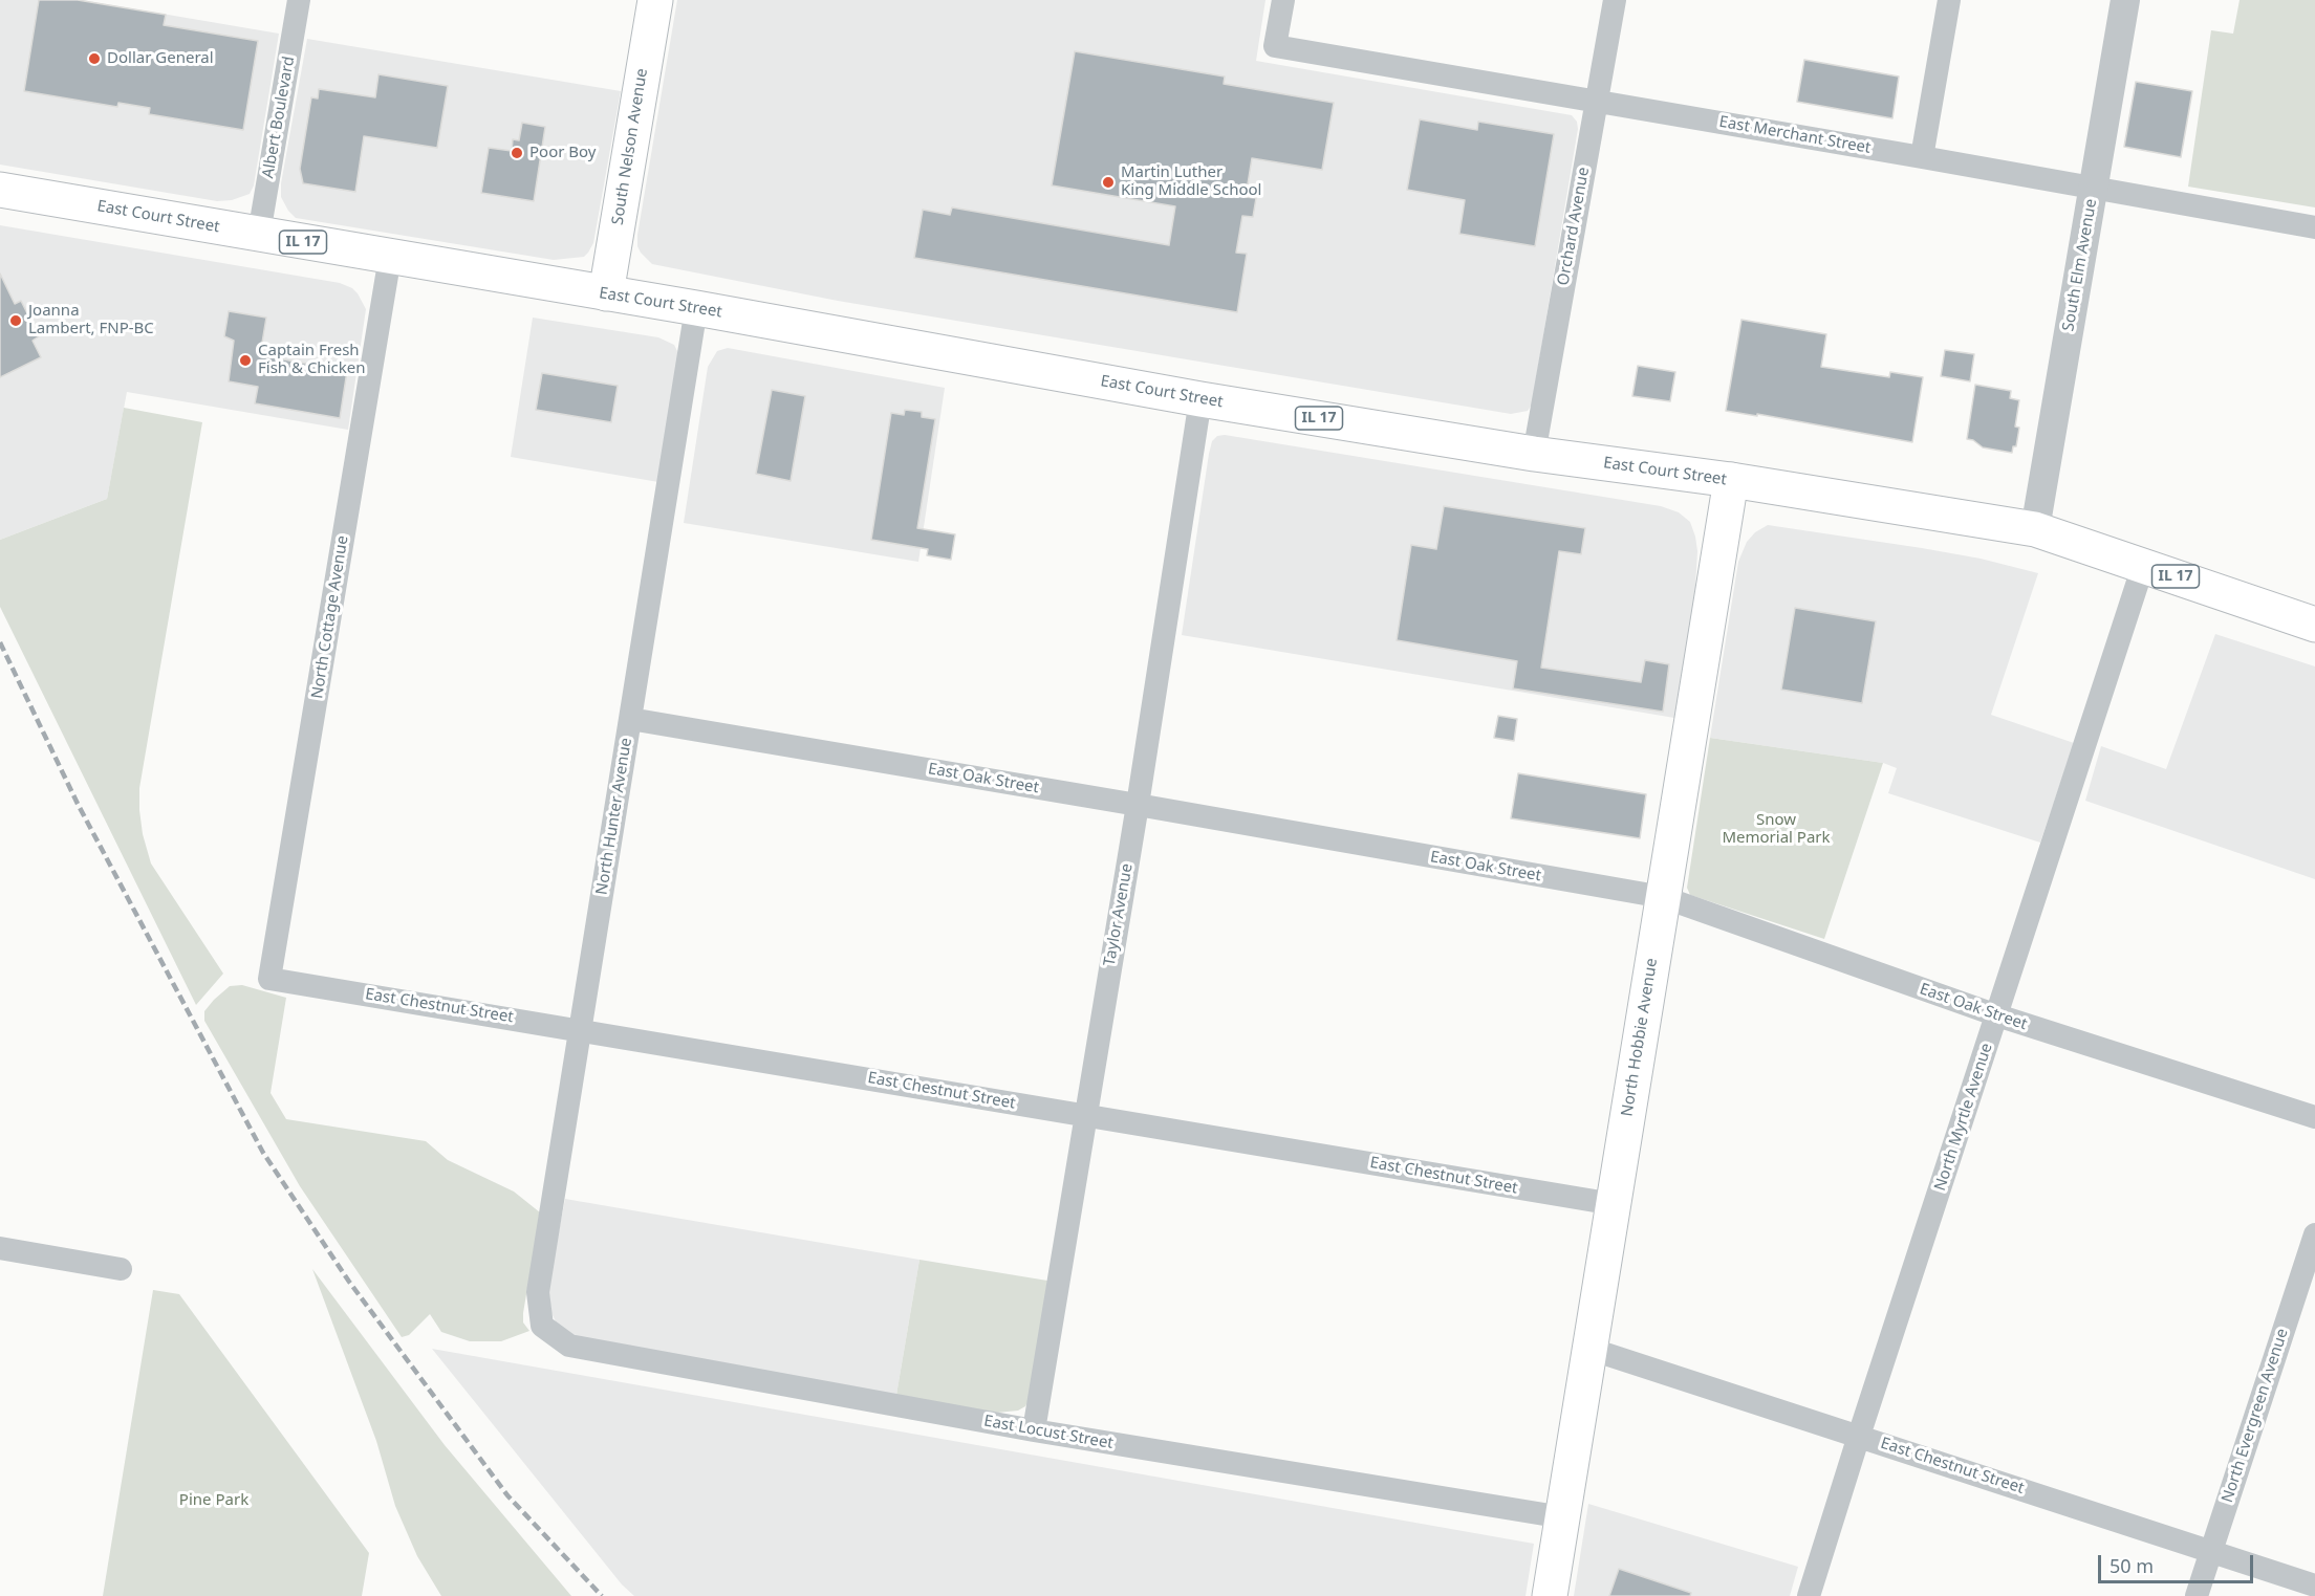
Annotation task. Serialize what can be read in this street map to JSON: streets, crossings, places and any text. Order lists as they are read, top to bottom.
{
  "streets": {
    "main road": [
      "South Nelson Avenue",
      "East Court Street",
      "IL 17",
      "North Hobbie Avenue"
    ],
    "street": [
      "Albert Boulevard",
      "East Merchant Street",
      "Orchard Avenue",
      "South Elm Avenue",
      "North Cottage Avenue",
      "East Oak Street",
      "North Hunter Avenue",
      "Taylor Avenue",
      "East Chestnut Street",
      "North Myrtle Avenue",
      "North Evergreen Avenue",
      "East Locust Street"
    ]
  },
  "crossings": [
    ["Albert Boulevard", "East Court Street"],
    ["East Merchant Street", "Orchard Avenue"],
    ["East Merchant Street", "South Elm Avenue"],
    ["South Nelson Avenue", "East Court Street"],
    ["East Court Street", "Orchard Avenue"],
    ["East Court Street", "South Elm Avenue"],
    ["East Court Street", "North Cottage Avenue"],
    ["East Court Street", "North Hunter Avenue"],
    ["East Court Street", "Taylor Avenue"],
    ["East Court Street", "North Hobbie Avenue"],
    ["East Court Street", "North Myrtle Avenue"],
    ["North Cottage Avenue", "East Chestnut Street"],
    ["East Oak Street", "North Hunter Avenue"],
    ["East Oak Street", "Taylor Avenue"],
    ["East Oak Street", "North Hobbie Avenue"],
    ["East Oak Street", "North Myrtle Avenue"],
    ["North Hunter Avenue", "East Chestnut Street"],
    ["North Hunter Avenue", "East Locust Street"],
    ["Taylor Avenue", "East Chestnut Street"],
    ["Taylor Avenue", "East Locust Street"],
    ["East Chestnut Street", "North Hobbie Avenue"],
    ["East Chestnut Street", "North Myrtle Avenue"],
    ["East Chestnut Street", "North Evergreen Avenue"],
    ["North Hobbie Avenue", "East Locust Street"]
  ],
  "parks": ["Snow Memorial Park", "Pine Park"],
  "places": [
    "Dollar General",
    "Poor Boy",
    "Martin Luther King Middle School",
    "Joanna Lambert, FNP-BC",
    "Captain Fresh Fish & Chicken"
  ],
  "scale_bar": "50 m"
}
